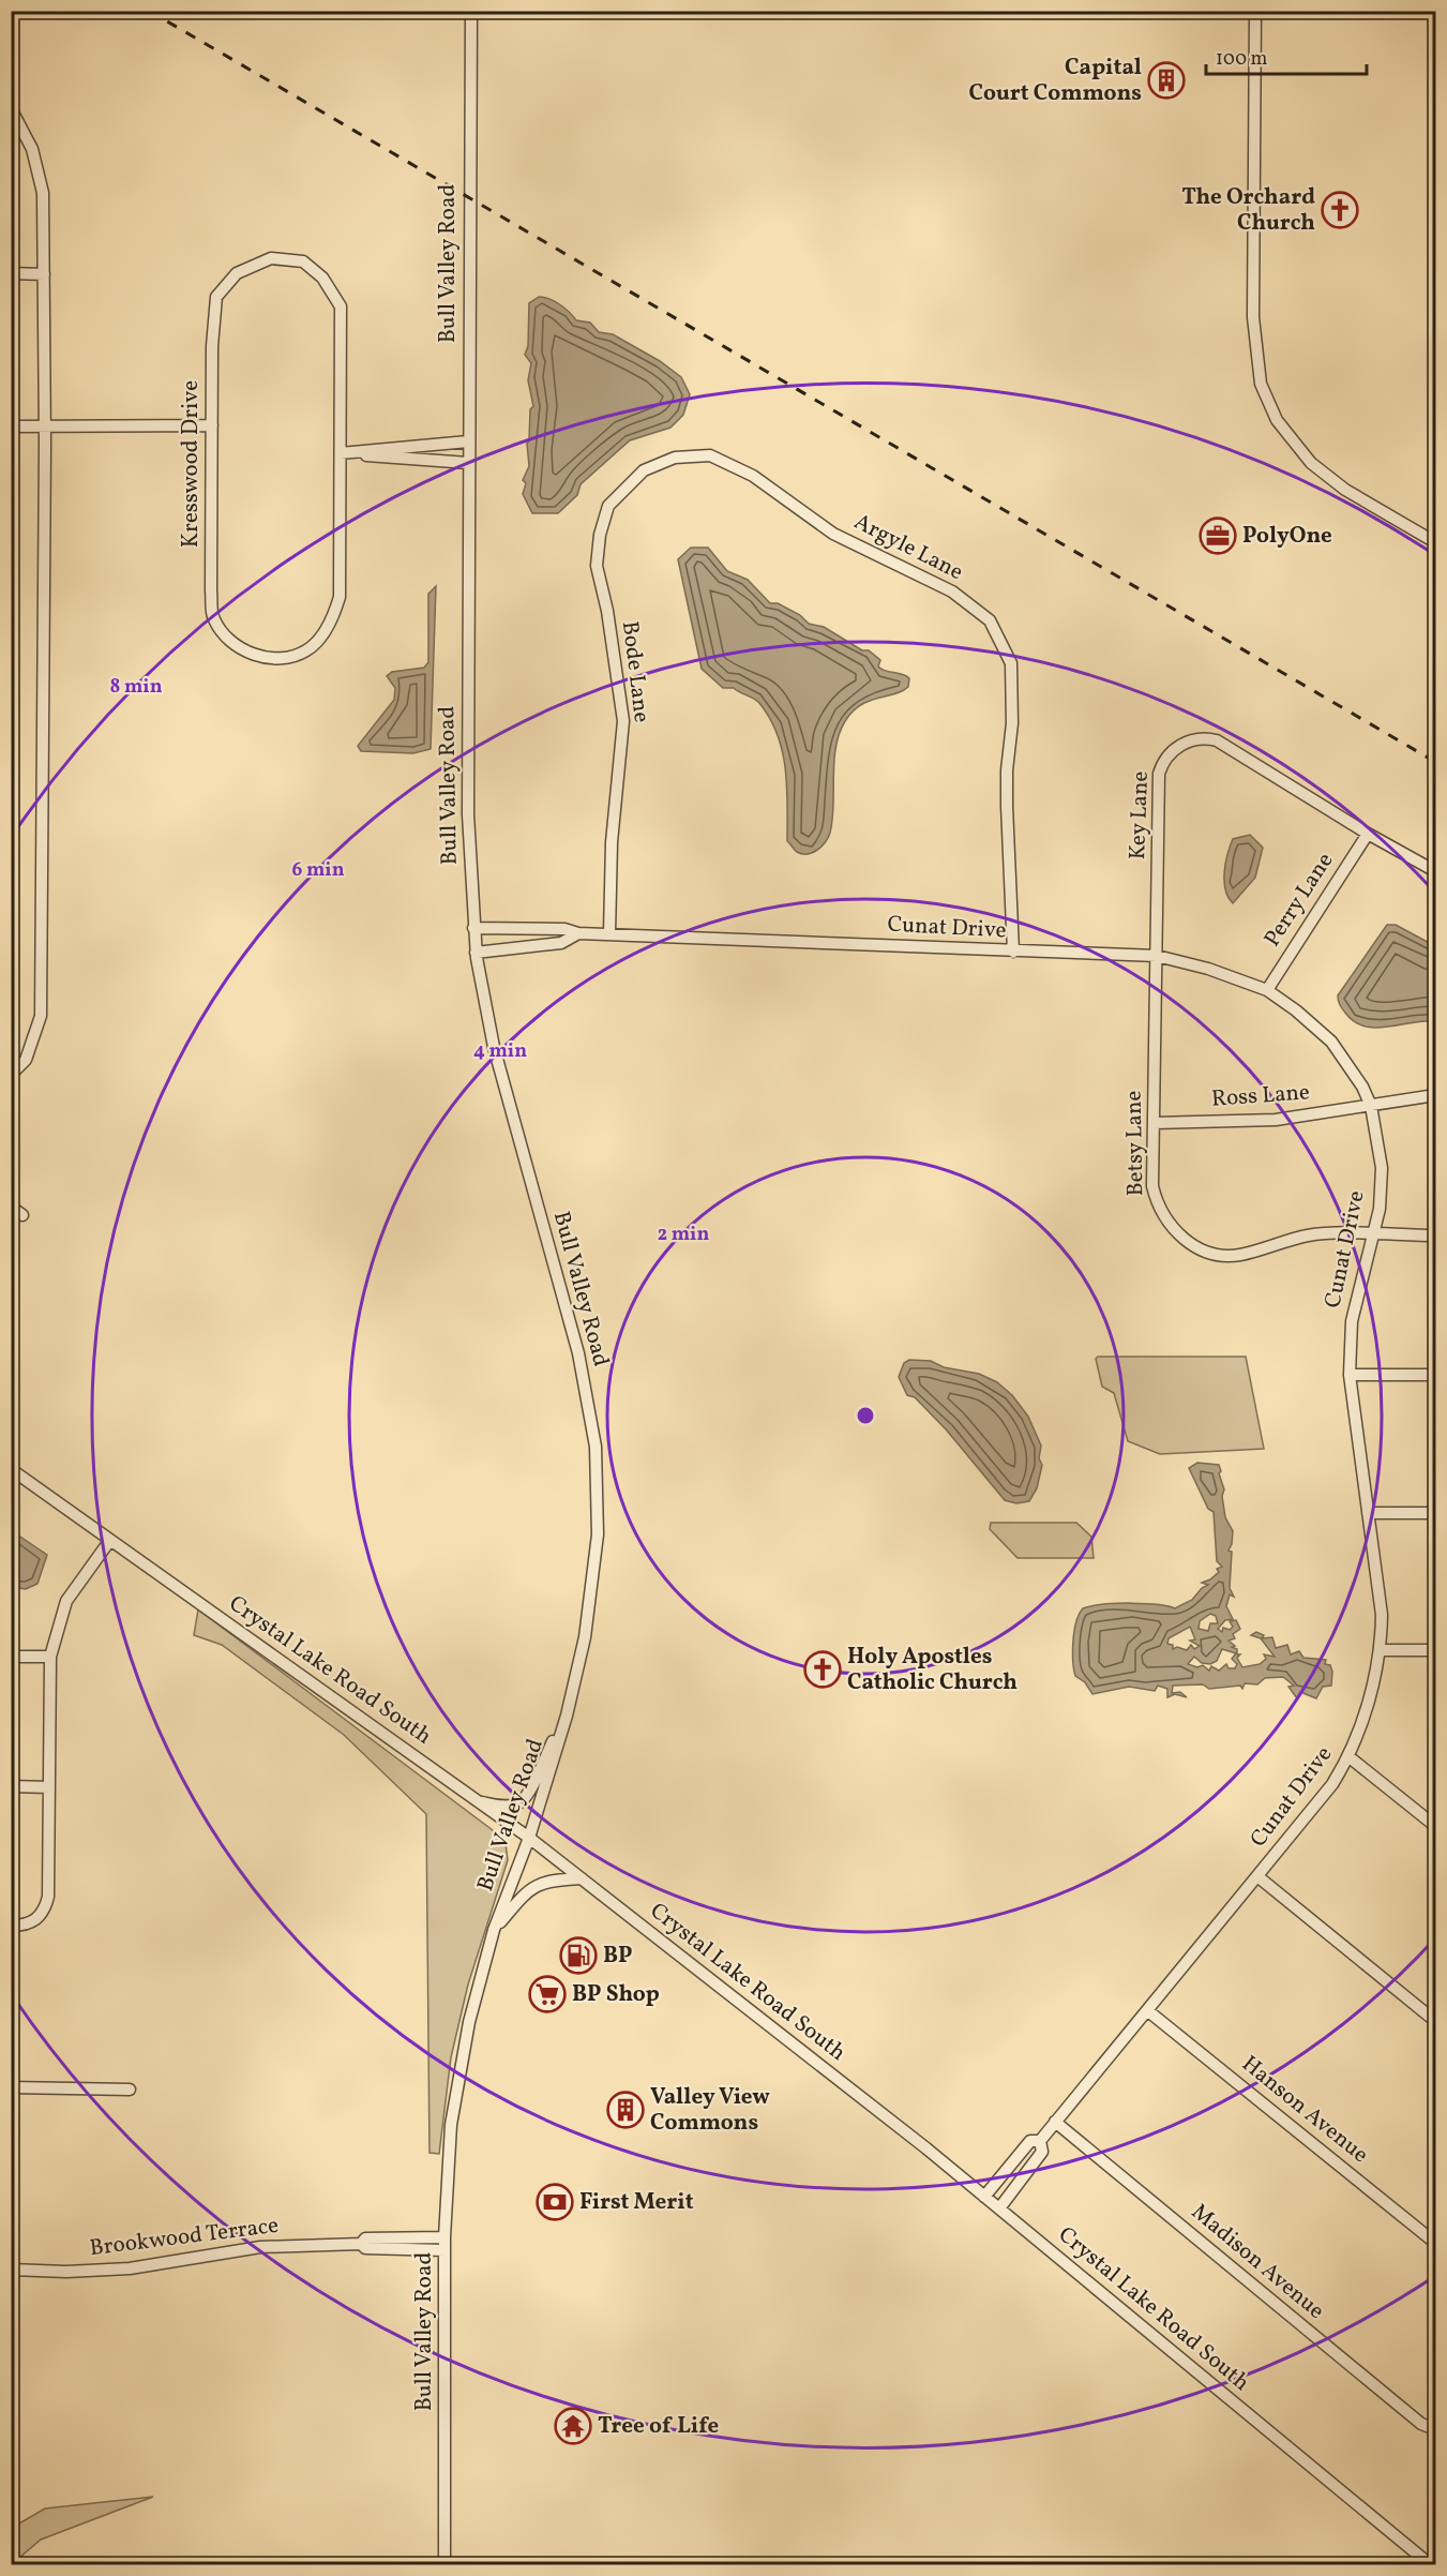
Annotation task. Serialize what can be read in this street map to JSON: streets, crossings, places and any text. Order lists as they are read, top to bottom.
{
  "streets": {
    "street": [
      "Bull Valley Road",
      "Kresswood Drive",
      "Argyle Lane",
      "Bode Lane",
      "Key Lane",
      "Perry Lane",
      "Cunat Drive",
      "Ross Lane",
      "Betsy Lane",
      "Crystal Lake Road South",
      "Hanson Avenue",
      "Brookwood Terrace",
      "Madison Avenue"
    ]
  },
  "crossings": [
    ["Bull Valley Road", "Cunat Drive"],
    ["Bull Valley Road", "Crystal Lake Road South"],
    ["Bull Valley Road", "Brookwood Terrace"],
    ["Argyle Lane", "Bode Lane"],
    ["Argyle Lane", "Cunat Drive"],
    ["Bode Lane", "Cunat Drive"],
    ["Key Lane", "Perry Lane"],
    ["Key Lane", "Cunat Drive"],
    ["Key Lane", "Betsy Lane"],
    ["Perry Lane", "Cunat Drive"],
    ["Cunat Drive", "Ross Lane"],
    ["Cunat Drive", "Betsy Lane"],
    ["Cunat Drive", "Crystal Lake Road South"],
    ["Cunat Drive", "Hanson Avenue"],
    ["Cunat Drive", "Madison Avenue"],
    ["Ross Lane", "Betsy Lane"]
  ],
  "places": {
    "building": ["Capital Court Commons", "Valley View Commons"],
    "church": ["The Orchard Church", "Holy Apostles Catholic Church"],
    "office": ["PolyOne"],
    "fuel station": ["BP"],
    "supermarket": ["BP Shop"],
    "bank": ["First Merit"],
    "temple": ["Tree of Life"]
  },
  "scale_bar": "100 m",
  "rings": [
    "8 min",
    "6 min",
    "4 min",
    "2 min"
  ]
}
